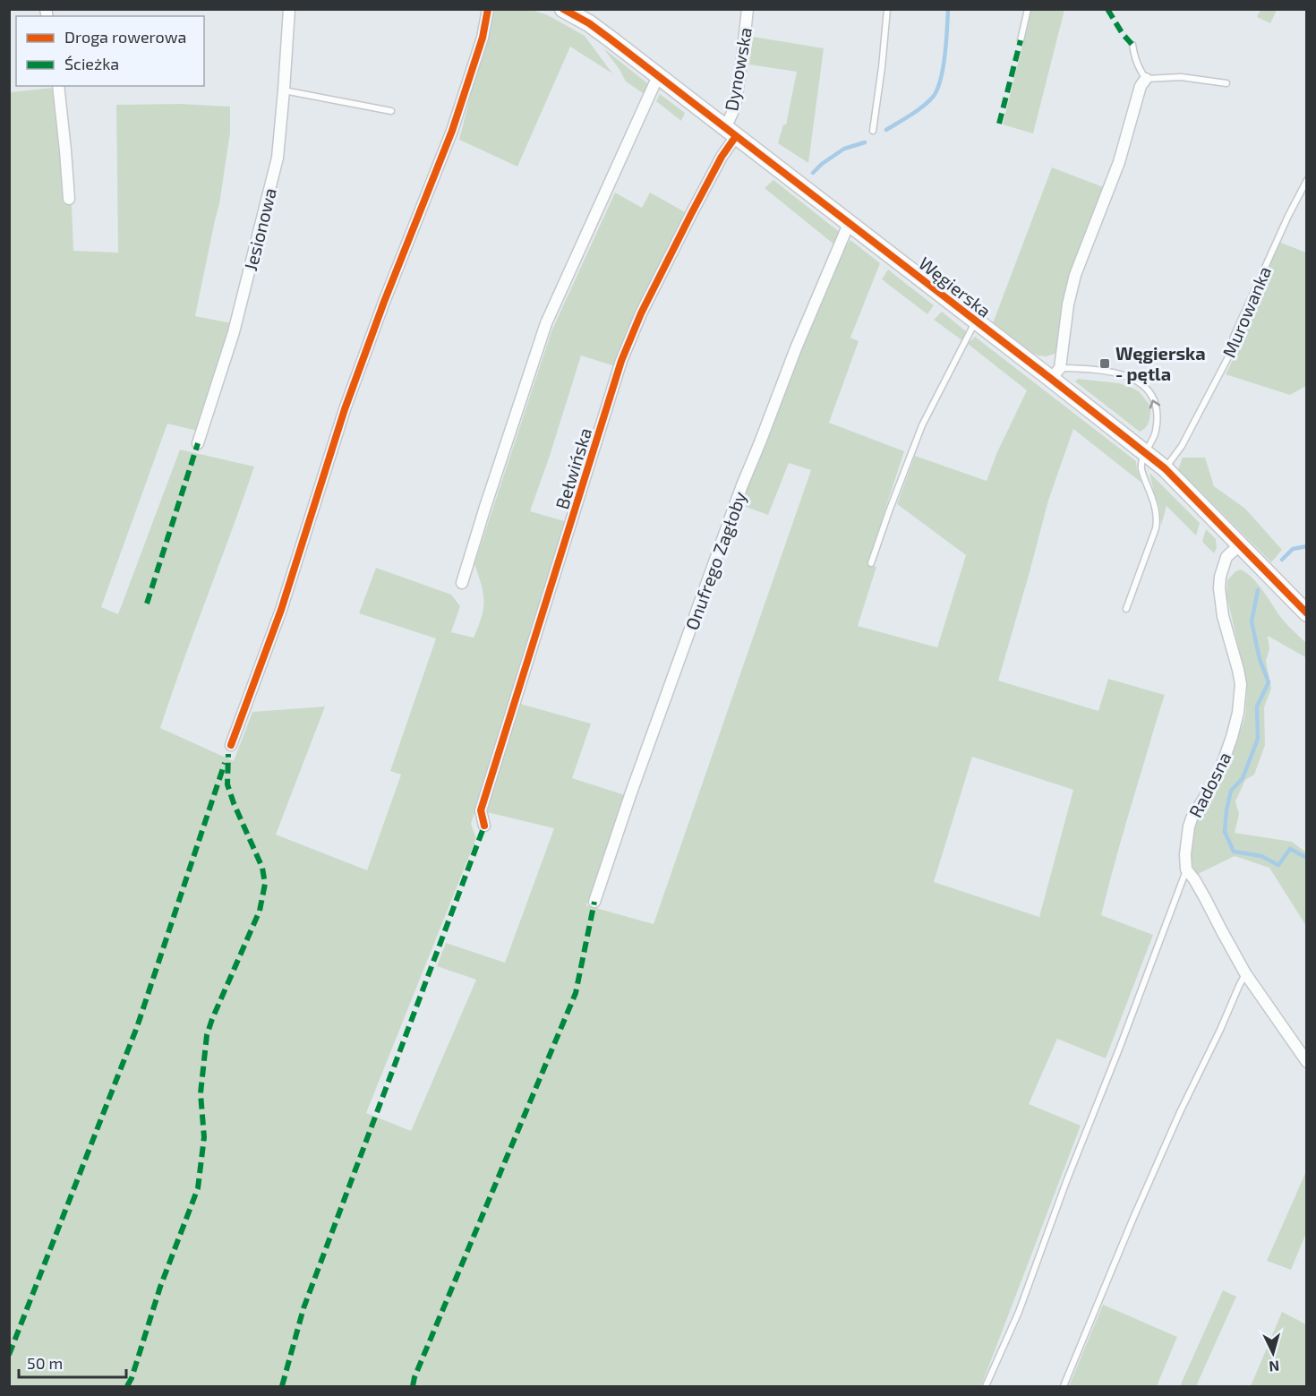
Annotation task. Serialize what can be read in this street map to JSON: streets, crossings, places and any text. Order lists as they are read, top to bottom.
{
  "streets": {
    "main road": ["Węgierska"],
    "street": [
      "Dynowska",
      "Jesionowa",
      "Bełwińska",
      "Onufrego Zagłoby",
      "Radosna"
    ],
    "lane": ["Murowanka"]
  },
  "crossings": [
    ["Dynowska", "Węgierska"],
    ["Dynowska", "Bełwińska"],
    ["Węgierska", "Murowanka"],
    ["Węgierska", "Bełwińska"],
    ["Węgierska", "Onufrego Zagłoby"],
    ["Węgierska", "Radosna"]
  ],
  "places": {
    "transit": ["Węgierska - pętla"]
  },
  "legend": ["Droga rowerowa", "Ścieżka"],
  "scale_bar": "50 m",
  "north": "bottom"
}
